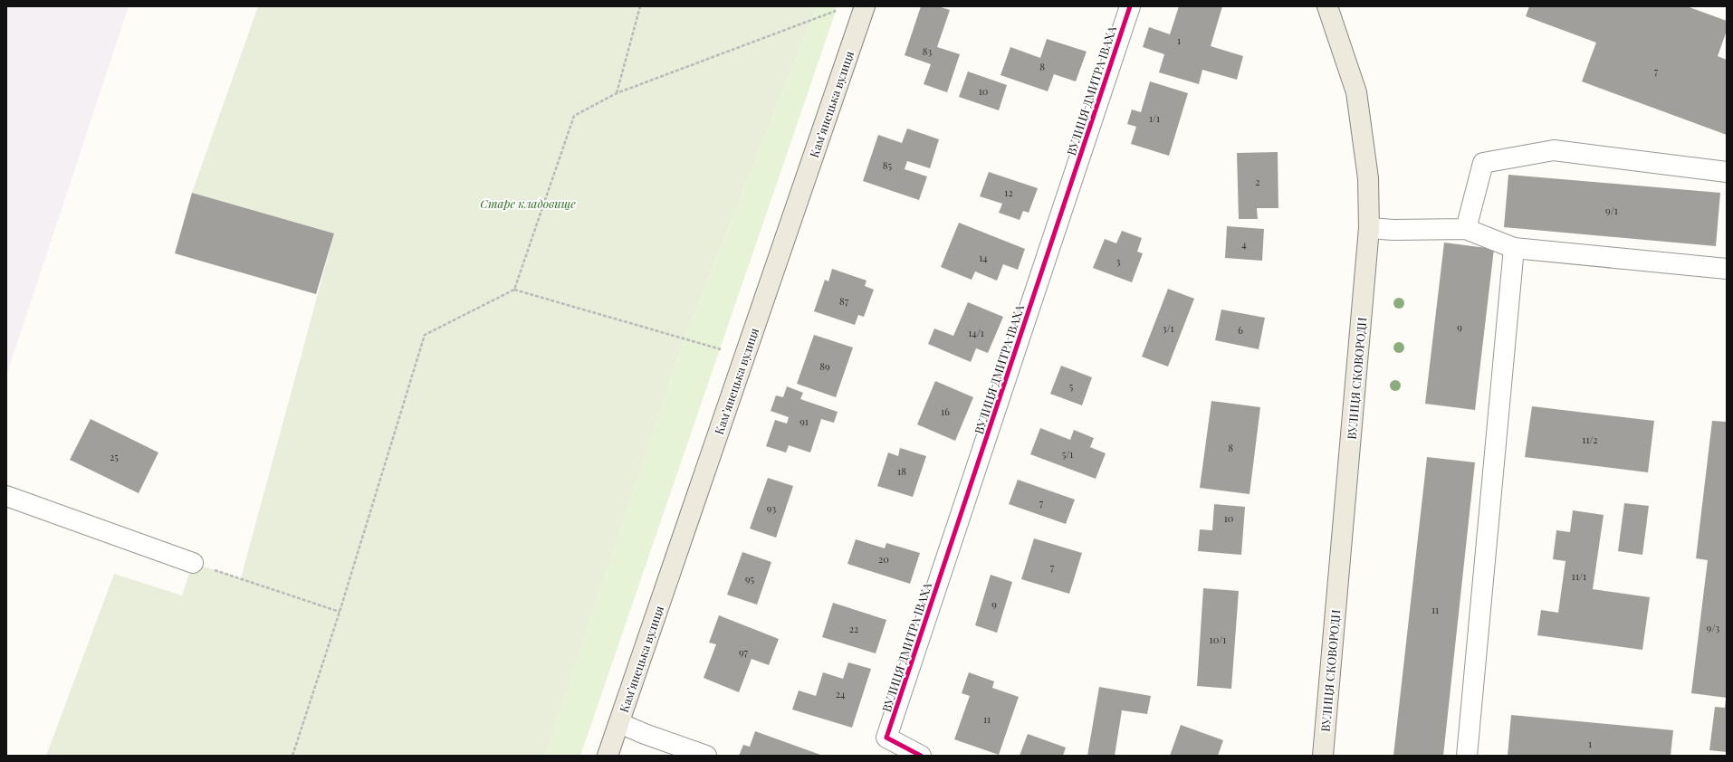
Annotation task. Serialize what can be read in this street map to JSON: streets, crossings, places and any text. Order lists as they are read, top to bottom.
{
  "streets": {
    "main road": ["Камʼянецька вулиця", "ВУЛИЦЯ СКОВОРОДИ"],
    "street": ["ВУЛИЦЯ ДМИТРА ІВАХА"]
  },
  "parks": ["Старе кладовище"],
  "house_numbers": [
    "1",
    "83",
    "8",
    "7",
    "10",
    "1/1",
    "85",
    "2",
    "12",
    "9/1",
    "4",
    "14",
    "3",
    "87",
    "9",
    "3/1",
    "6",
    "14/1",
    "89",
    "5",
    "16",
    "91",
    "11/2",
    "8",
    "5/1",
    "25",
    "18",
    "7",
    "93",
    "10",
    "20",
    "7",
    "11/1",
    "95",
    "9",
    "11",
    "9/3",
    "22",
    "10/1",
    "97",
    "24",
    "11",
    "1"
  ]
}
